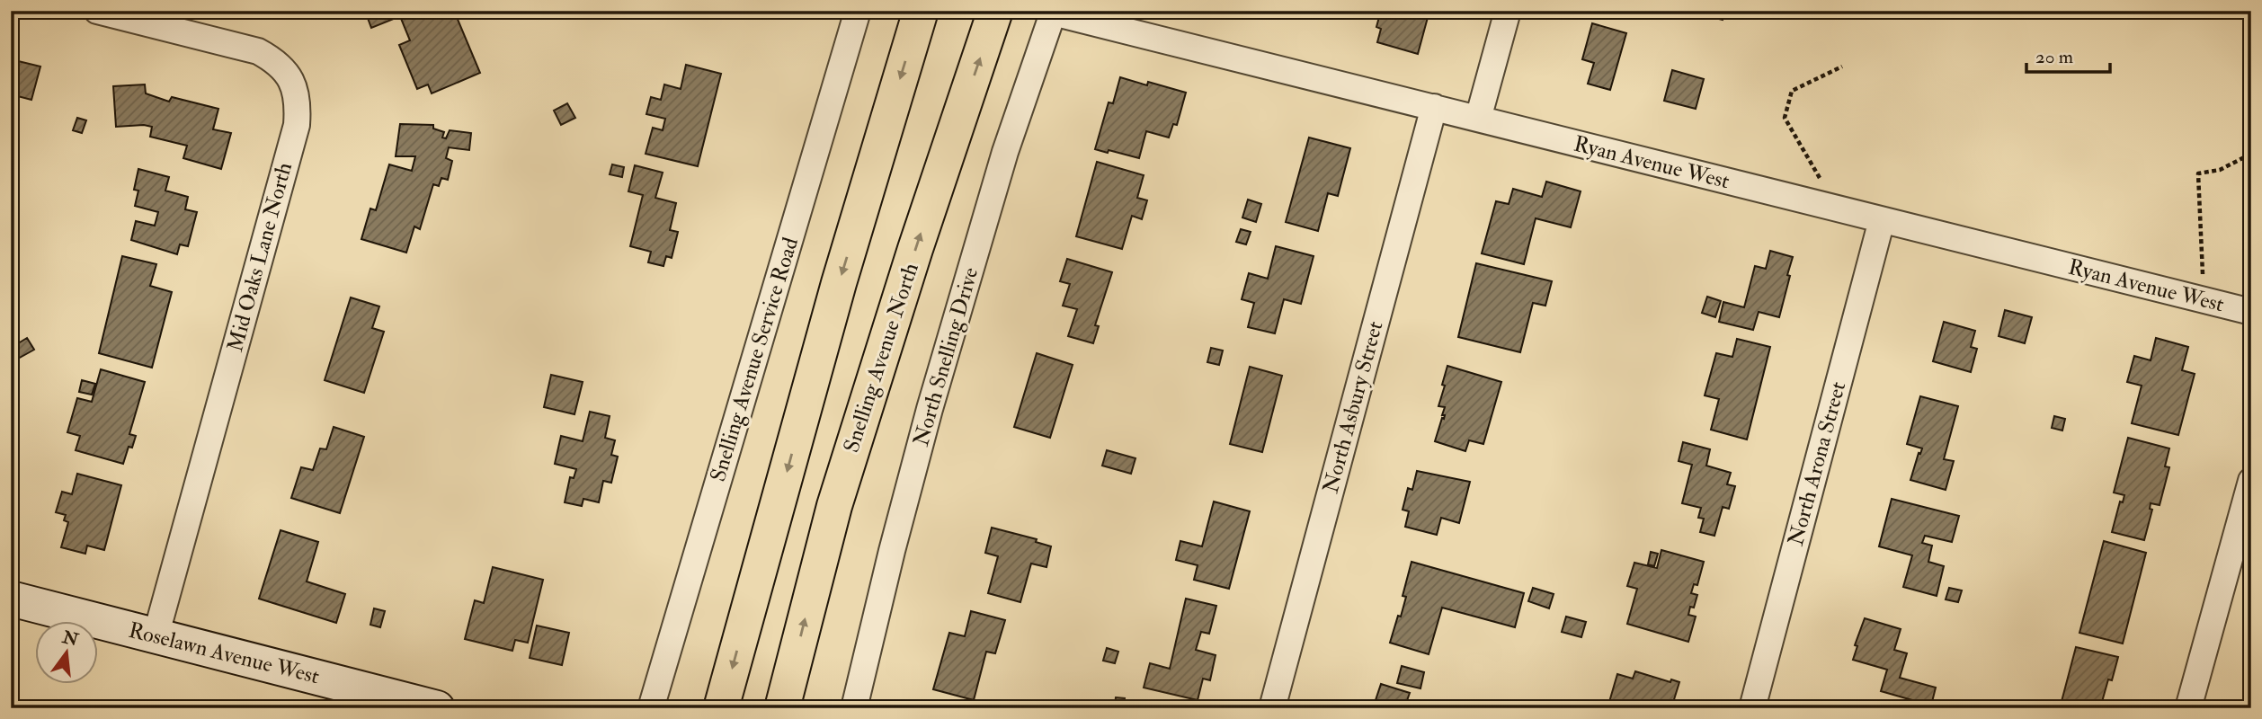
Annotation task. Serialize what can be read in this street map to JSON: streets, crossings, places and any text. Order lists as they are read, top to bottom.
{
  "streets": {
    "main road": ["Snelling Avenue North"],
    "street": [
      "Ryan Avenue West",
      "Mid Oaks Lane North",
      "North Snelling Drive",
      "Snelling Avenue Service Road",
      "North Asbury Street",
      "North Arona Street",
      "Roselawn Avenue West"
    ]
  },
  "crossings": [
    ["Ryan Avenue West", "North Snelling Drive"],
    ["Ryan Avenue West", "North Asbury Street"],
    ["Ryan Avenue West", "North Arona Street"],
    ["Mid Oaks Lane North", "Roselawn Avenue West"]
  ],
  "scale_bar": "20 m",
  "north": "top"
}
